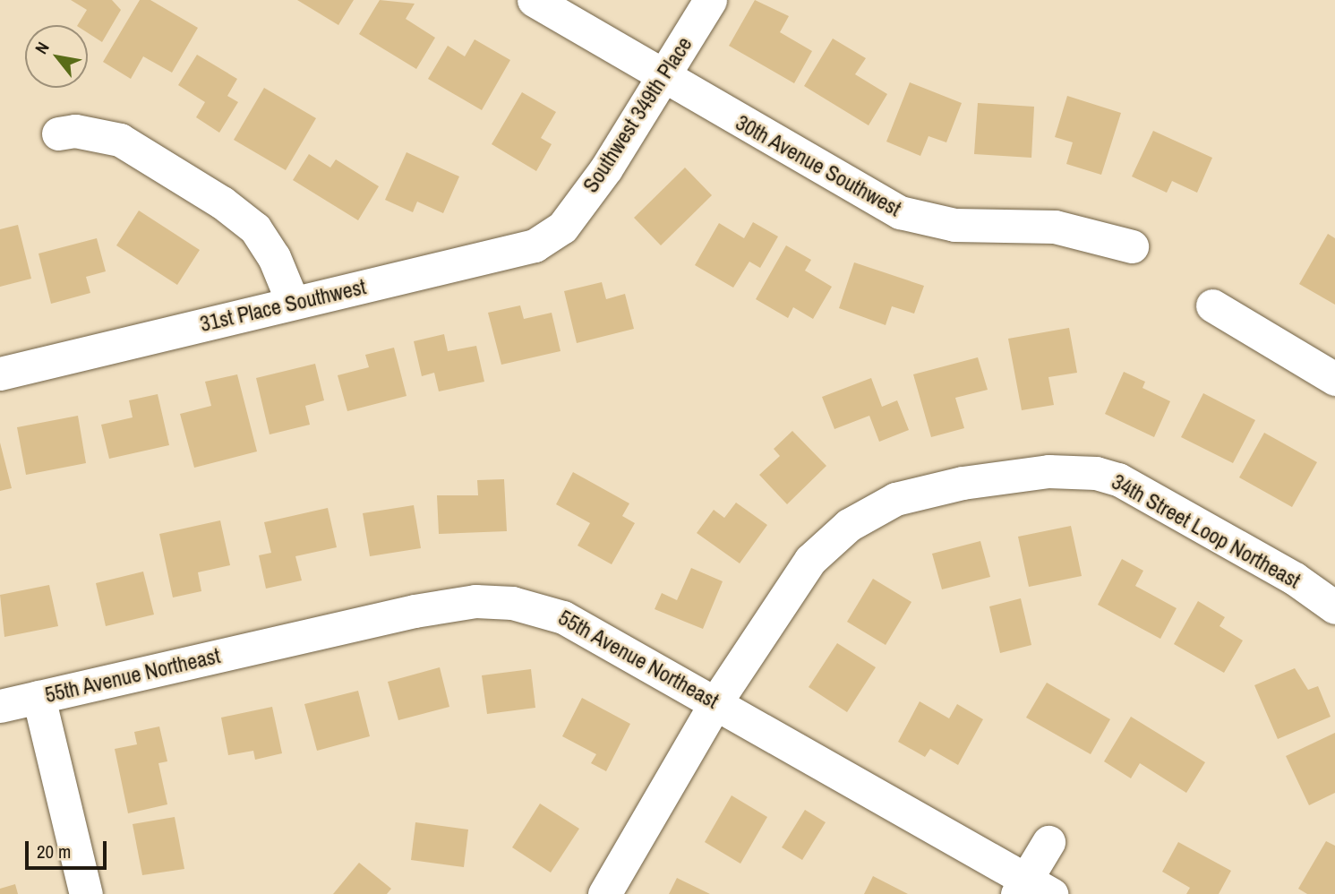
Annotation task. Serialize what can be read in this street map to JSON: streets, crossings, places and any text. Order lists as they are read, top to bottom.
{
  "streets": {
    "street": [
      "Southwest 349th Place",
      "30th Avenue Southwest",
      "31st Place Southwest",
      "34th Street Loop Northeast",
      "55th Avenue Northeast"
    ]
  },
  "crossings": [
    ["Southwest 349th Place", "30th Avenue Southwest"],
    ["Southwest 349th Place", "31st Place Southwest"],
    ["34th Street Loop Northeast", "55th Avenue Northeast"]
  ],
  "scale_bar": "20 m",
  "north": "top left"
}
